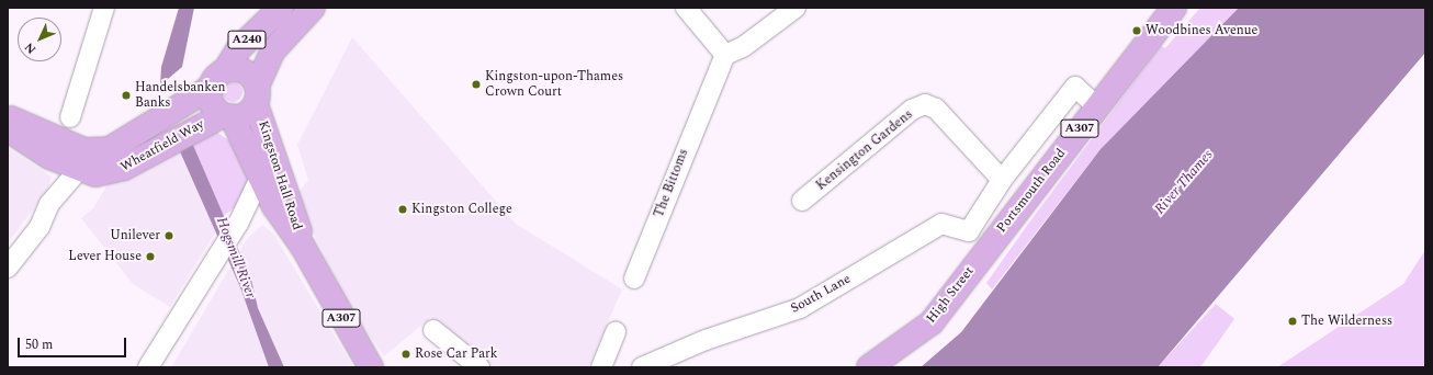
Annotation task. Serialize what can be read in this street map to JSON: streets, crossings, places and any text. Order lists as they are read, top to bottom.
{
  "streets": {
    "main road": [
      "A240",
      "A307",
      "Wheatfield Way",
      "Kingston Hall Road",
      "Portsmouth Road",
      "High Street"
    ],
    "street": ["Kensington Gardens", "The Bittoms", "South Lane"]
  },
  "crossings": [
    ["A240", "Wheatfield Way"],
    ["A240", "Kingston Hall Road"],
    ["Wheatfield Way", "Kingston Hall Road"],
    ["Portsmouth Road", "High Street"]
  ],
  "water": ["River Thames", "Hogsmill River"],
  "places": [
    "Woodbines Avenue",
    "Kingston-upon-Thames Crown Court",
    "Handelsbanken Banks",
    "Kingston College",
    "Unilever",
    "Lever House",
    "The Wilderness",
    "Rose Car Park"
  ],
  "scale_bar": "50 m",
  "north": "bottom left"
}
